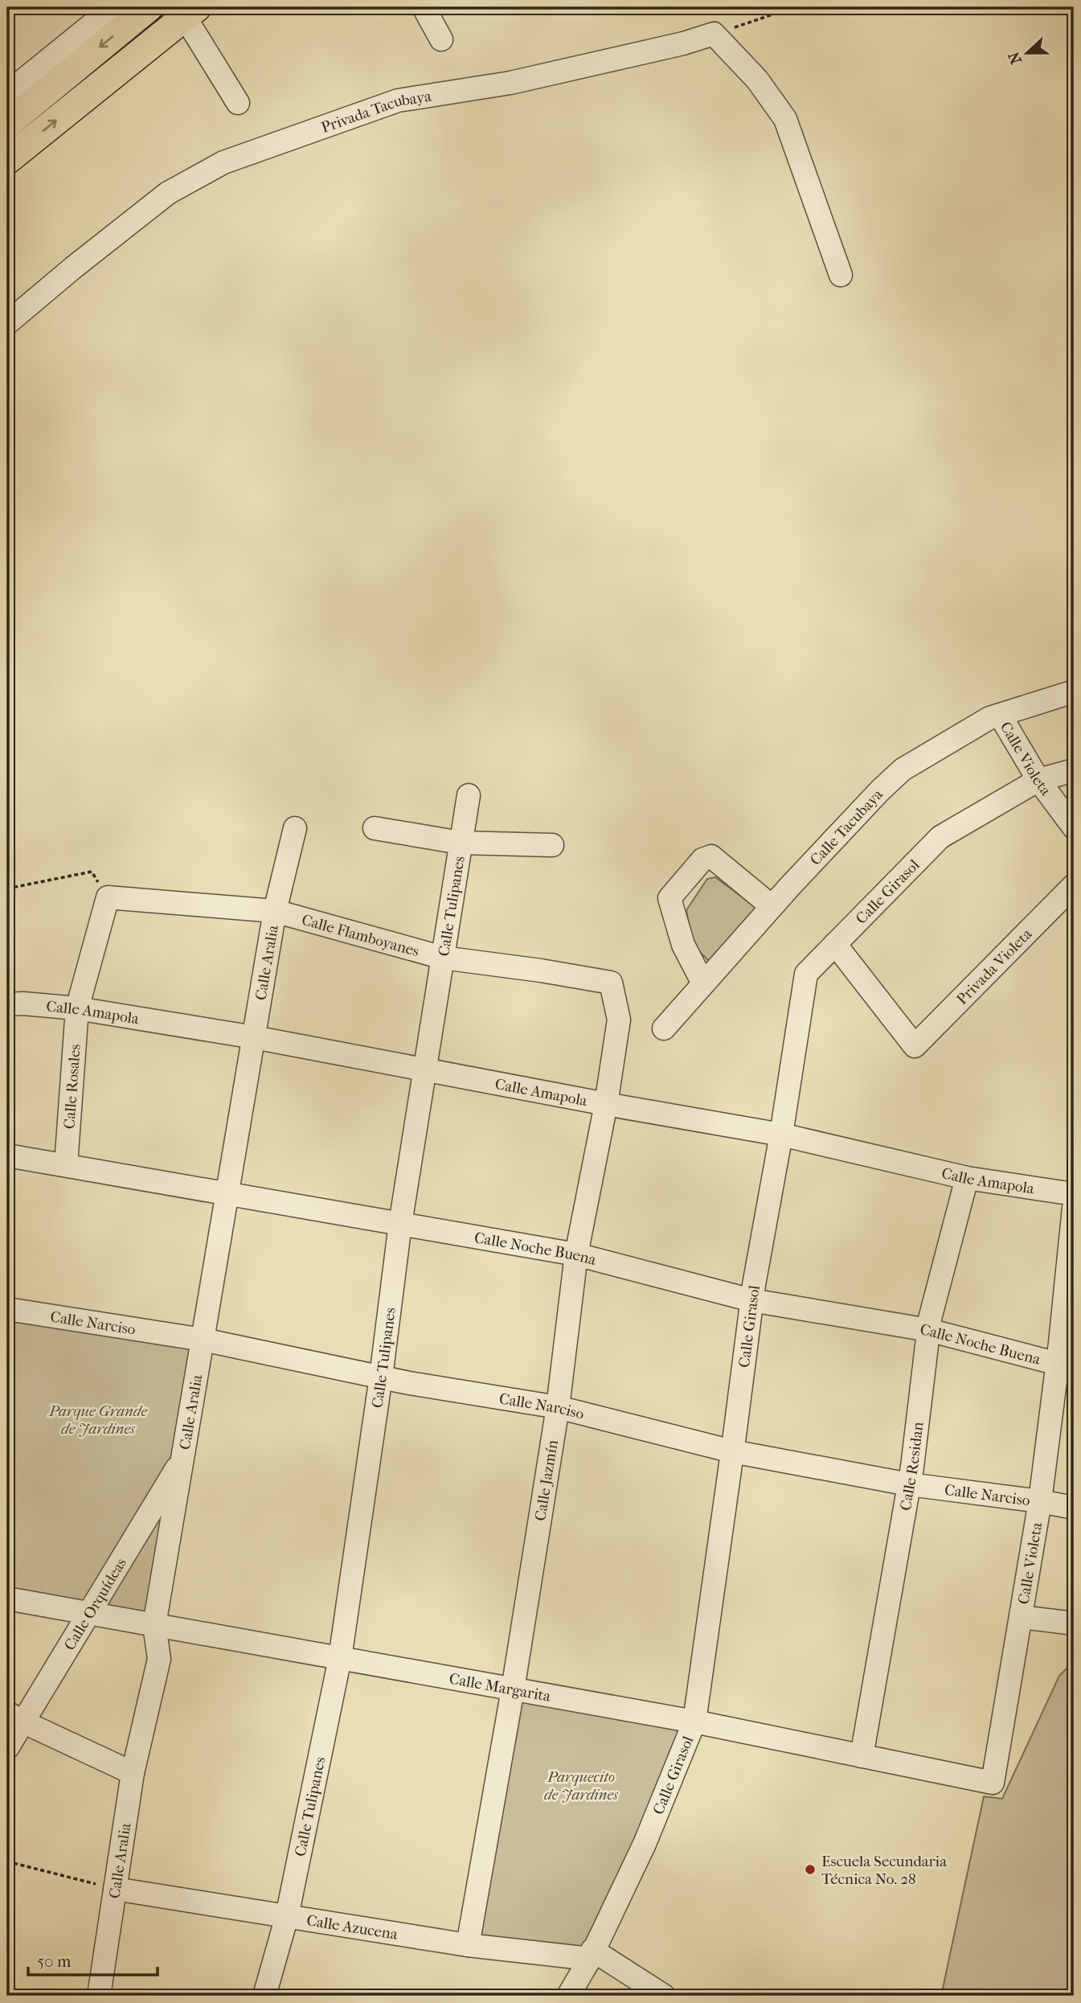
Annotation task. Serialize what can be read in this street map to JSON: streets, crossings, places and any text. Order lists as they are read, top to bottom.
{
  "streets": {
    "street": [
      "Privada Tacubaya",
      "Calle Violeta",
      "Calle Tacubaya",
      "Calle Girasol",
      "Calle Tulipanes",
      "Calle Flamboyanes",
      "Calle Aralia",
      "Privada Violeta",
      "Calle Amapola",
      "Calle Rosales",
      "Calle Noche Buena",
      "Calle Narciso",
      "Calle Residan",
      "Calle Jazmín",
      "Calle Orquídeas",
      "Calle Margarita",
      "Calle Azucena"
    ]
  },
  "crossings": [
    ["Calle Violeta", "Calle Tacubaya"],
    ["Calle Violeta", "Calle Girasol"],
    ["Calle Violeta", "Calle Noche Buena"],
    ["Calle Violeta", "Calle Narciso"],
    ["Calle Violeta", "Calle Margarita"],
    ["Calle Girasol", "Privada Violeta"],
    ["Calle Girasol", "Calle Amapola"],
    ["Calle Girasol", "Calle Noche Buena"],
    ["Calle Girasol", "Calle Narciso"],
    ["Calle Girasol", "Calle Margarita"],
    ["Calle Girasol", "Calle Azucena"],
    ["Calle Tulipanes", "Calle Flamboyanes"],
    ["Calle Tulipanes", "Calle Amapola"],
    ["Calle Tulipanes", "Calle Noche Buena"],
    ["Calle Tulipanes", "Calle Narciso"],
    ["Calle Tulipanes", "Calle Margarita"],
    ["Calle Tulipanes", "Calle Azucena"],
    ["Calle Flamboyanes", "Calle Aralia"],
    ["Calle Flamboyanes", "Calle Rosales"],
    ["Calle Flamboyanes", "Calle Jazmín"],
    ["Calle Aralia", "Calle Amapola"],
    ["Calle Aralia", "Calle Noche Buena"],
    ["Calle Aralia", "Calle Narciso"],
    ["Calle Aralia", "Calle Orquídeas"],
    ["Calle Aralia", "Calle Margarita"],
    ["Calle Aralia", "Calle Azucena"],
    ["Calle Amapola", "Calle Rosales"],
    ["Calle Amapola", "Calle Residan"],
    ["Calle Amapola", "Calle Jazmín"],
    ["Calle Rosales", "Calle Noche Buena"],
    ["Calle Noche Buena", "Calle Residan"],
    ["Calle Noche Buena", "Calle Jazmín"],
    ["Calle Narciso", "Calle Residan"],
    ["Calle Narciso", "Calle Jazmín"],
    ["Calle Residan", "Calle Margarita"],
    ["Calle Jazmín", "Calle Margarita"],
    ["Calle Jazmín", "Calle Azucena"],
    ["Calle Orquídeas", "Calle Margarita"]
  ],
  "parks": ["Parque Grande de Jardines", "Parquecito de Jardines"],
  "places": ["Escuela Secundaria Técnica No. 28"],
  "scale_bar": "50 m",
  "north": "left"
}
